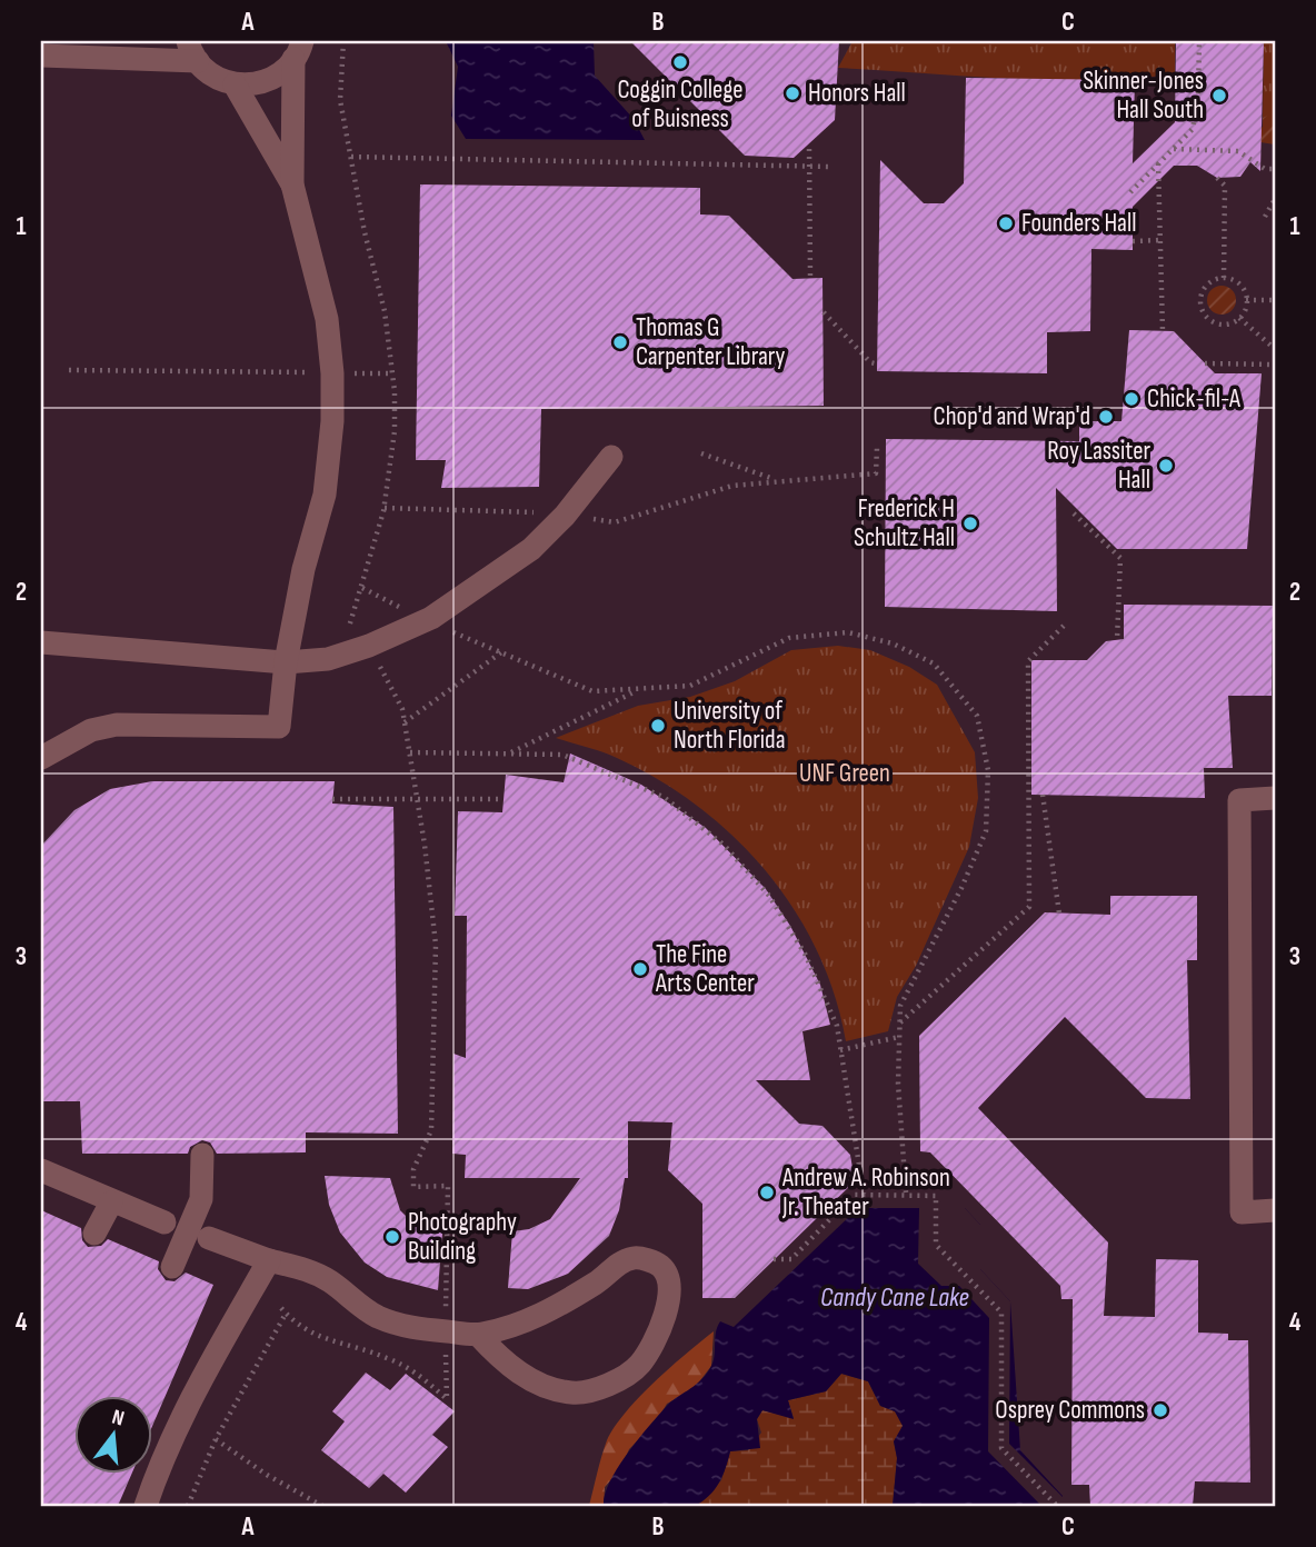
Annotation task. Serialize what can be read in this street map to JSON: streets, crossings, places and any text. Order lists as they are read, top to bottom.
{
  "water": ["Candy Cane Lake"],
  "parks": ["UNF Green"],
  "places": [
    "Coggin College of Buisness",
    "Honors Hall",
    "Skinner-Jones Hall South",
    "Founders Hall",
    "Thomas G Carpenter Library",
    "Chick-fil-A",
    "Chop'd and Wrap'd",
    "Roy Lassiter Hall",
    "Frederick H Schultz Hall",
    "University of North Florida",
    "The Fine Arts Center",
    "Andrew A. Robinson Jr. Theater",
    "Photography Building",
    "Osprey Commons"
  ],
  "north": "top",
  "grid": {
    "columns": ["A", "B", "C"],
    "rows": [
      "1",
      "2",
      "3",
      "4"
    ]
  }
}
